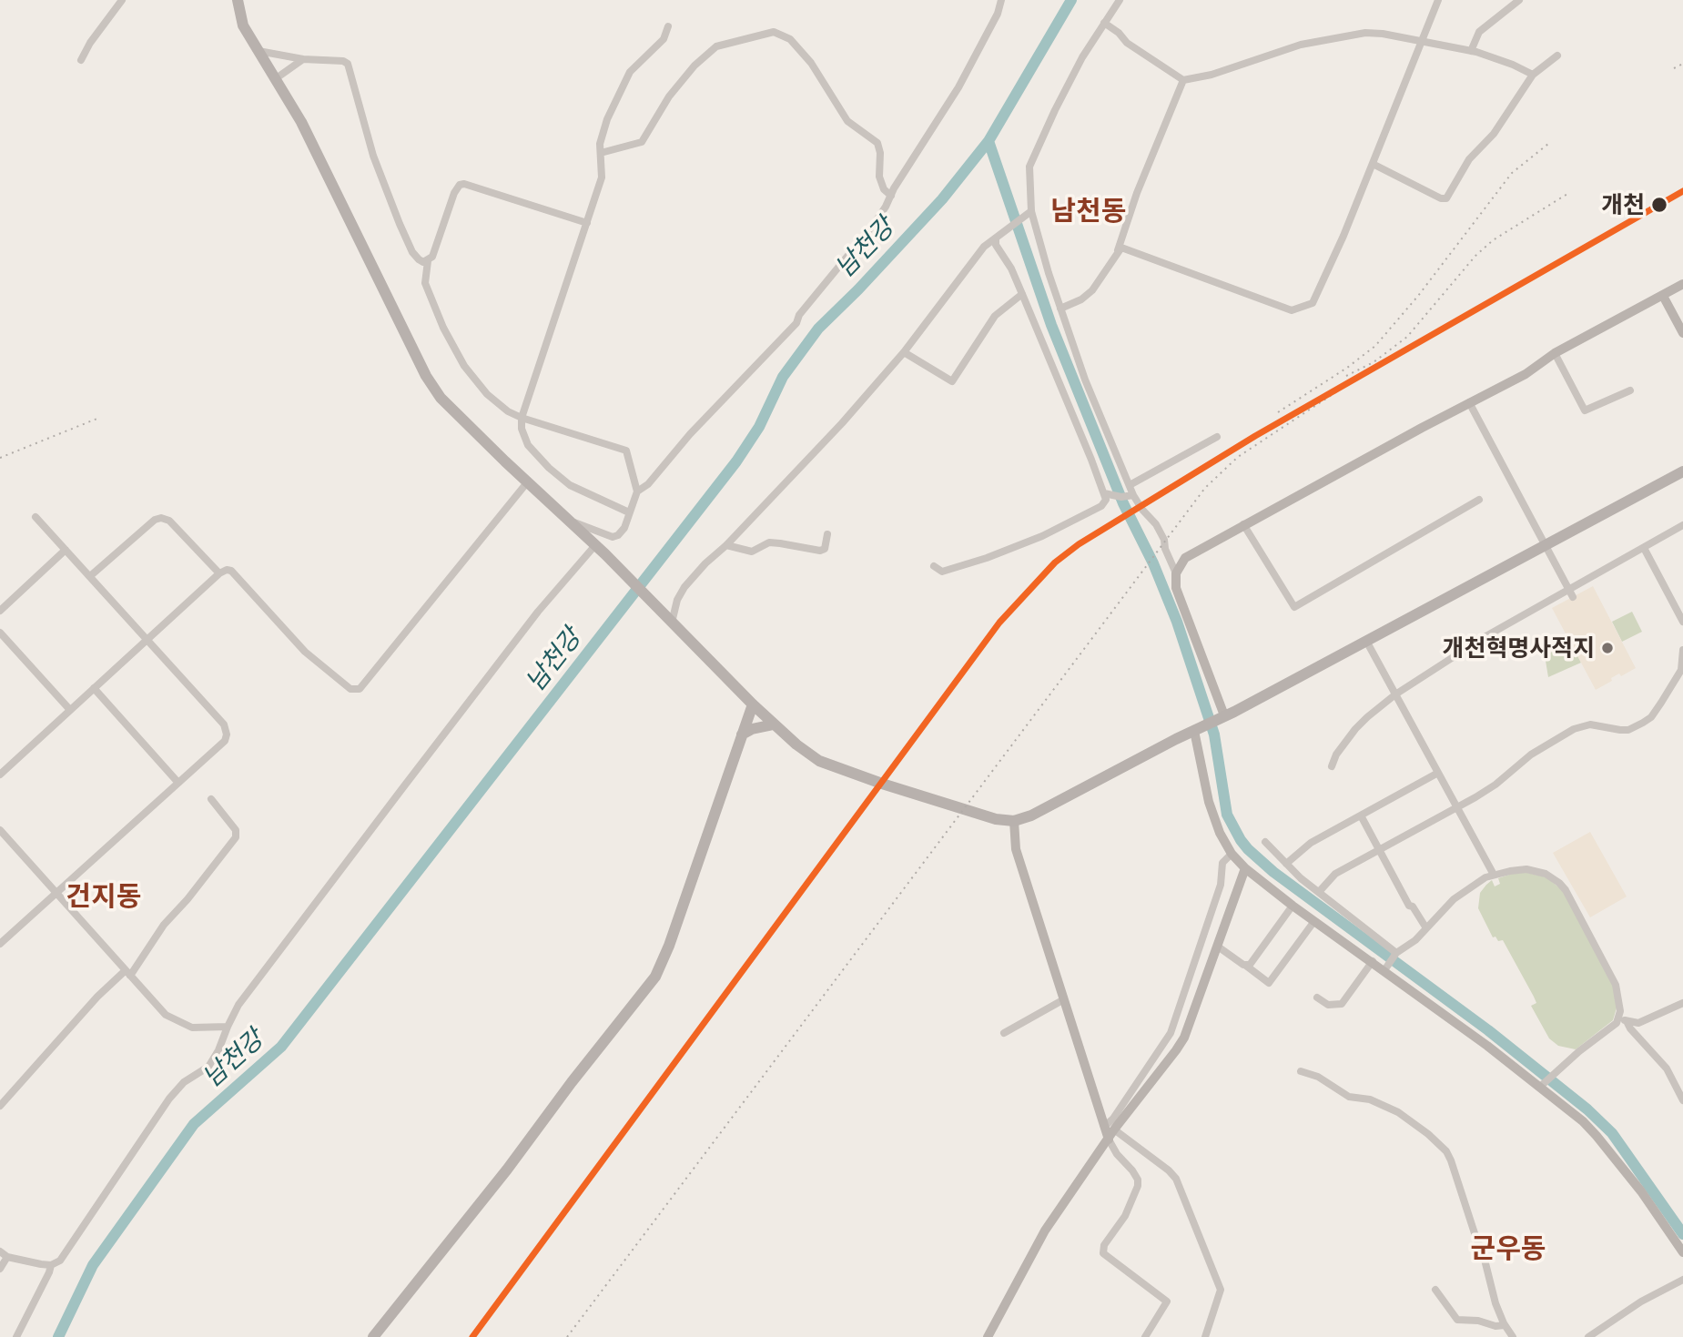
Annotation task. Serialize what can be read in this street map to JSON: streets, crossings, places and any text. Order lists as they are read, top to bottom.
{
  "districts": ["남천동", "건지동", "군우동"],
  "water": ["남천강"],
  "places": ["개천", "개천혁명사적지"]
}
